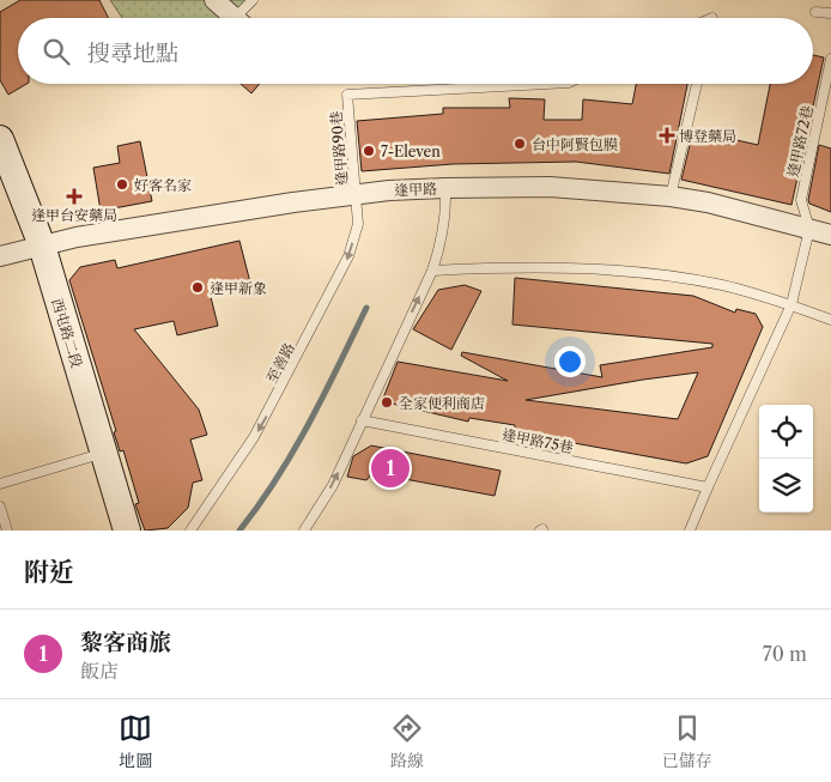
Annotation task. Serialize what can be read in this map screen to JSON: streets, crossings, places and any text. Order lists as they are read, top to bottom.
{
  "streets": {
    "street": ["逢甲路", "西屯路二段"],
    "lane": [
      "逢甲路72巷",
      "逢甲路90巷",
      "至善路",
      "逢甲路75巷"
    ]
  },
  "crossings": [
    ["逢甲路72巷", "逢甲路"],
    ["逢甲路90巷", "逢甲路"],
    ["逢甲路90巷", "至善路"],
    ["逢甲路", "西屯路二段"],
    ["逢甲路", "至善路"]
  ],
  "one_way": ["至善路"],
  "places": {
    "health": ["博登藥局", "逢甲台安藥局"],
    "other": [
      "台中阿賢包膜",
      "7-Eleven",
      "好客名家",
      "逢甲新象",
      "全家便利商店"
    ]
  },
  "page": {
    "search": "搜尋地點",
    "pins": "1",
    "heading": "附近",
    "list": [
      {
        "mark": "1",
        "name": "黎客商旅",
        "note": "飯店",
        "value": "70 m"
      }
    ],
    "nav": ["地圖", "路線", "已儲存"]
  }
}
